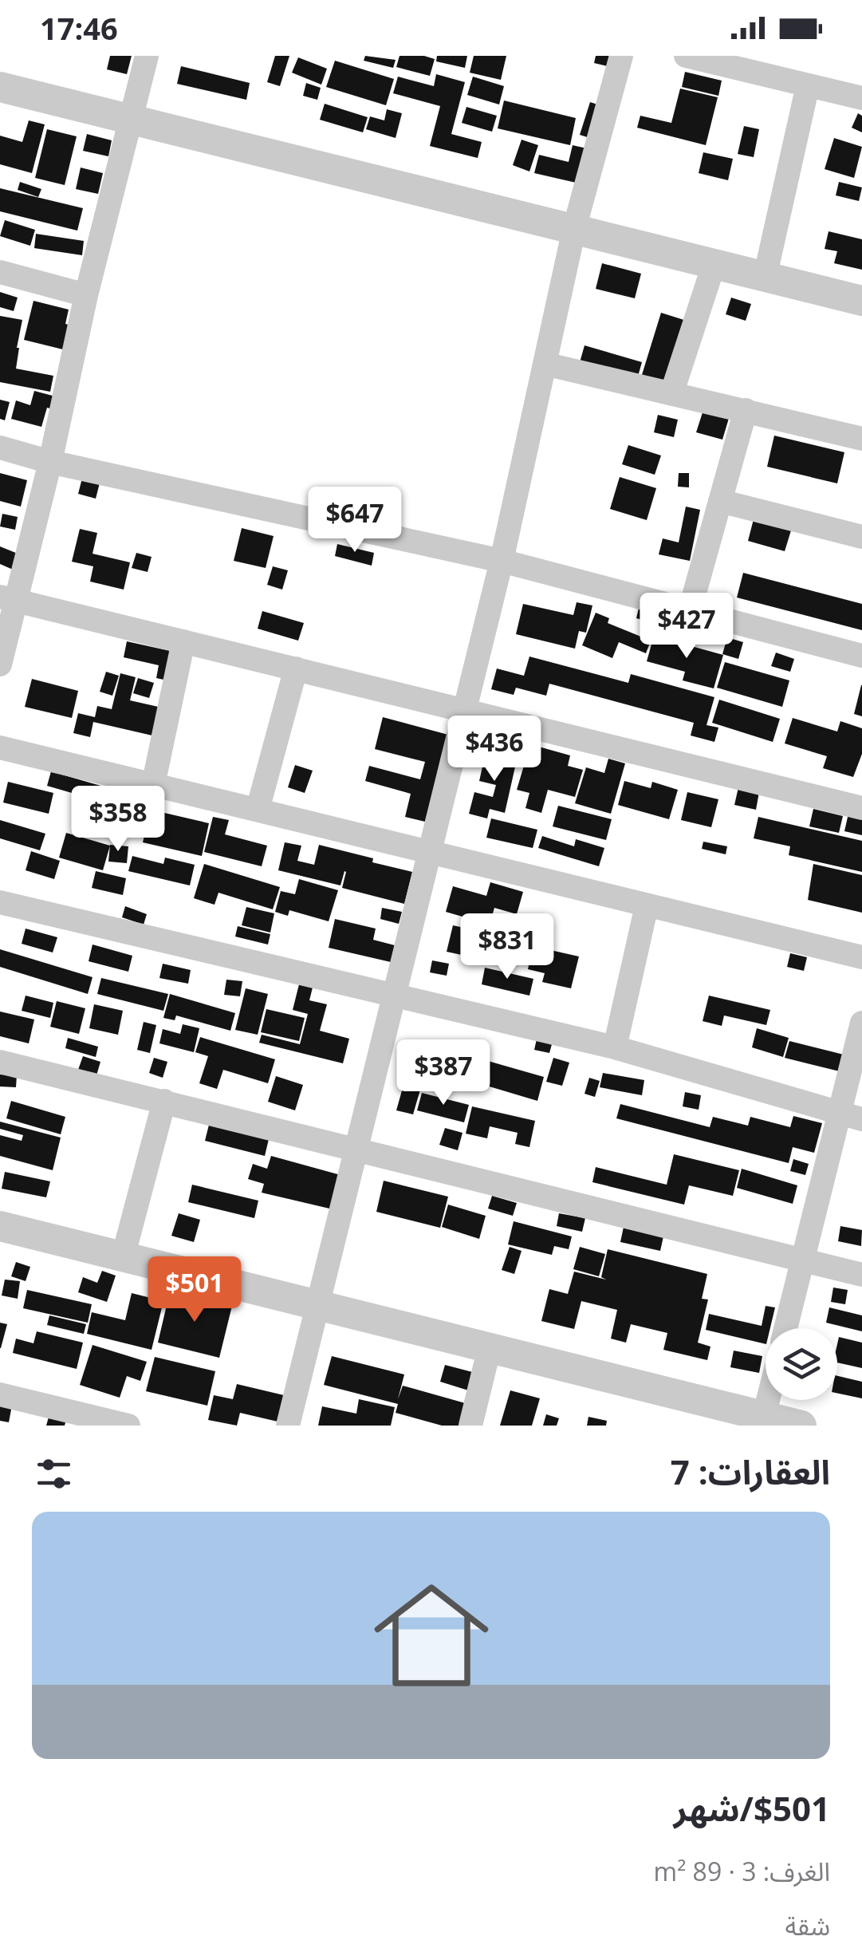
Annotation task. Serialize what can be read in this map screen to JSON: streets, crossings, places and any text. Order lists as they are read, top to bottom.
{
  "page": {
    "status": "17:46",
    "price": [
      "$647",
      "$427",
      "$436",
      "$358",
      "$831",
      "$387",
      "$501"
    ],
    "heading": "العقارات: 7",
    "list": [
      {
        "name": "$501/شهر",
        "note": "الغرف: 3 · 89 m² · شقة"
      }
    ]
  }
}
